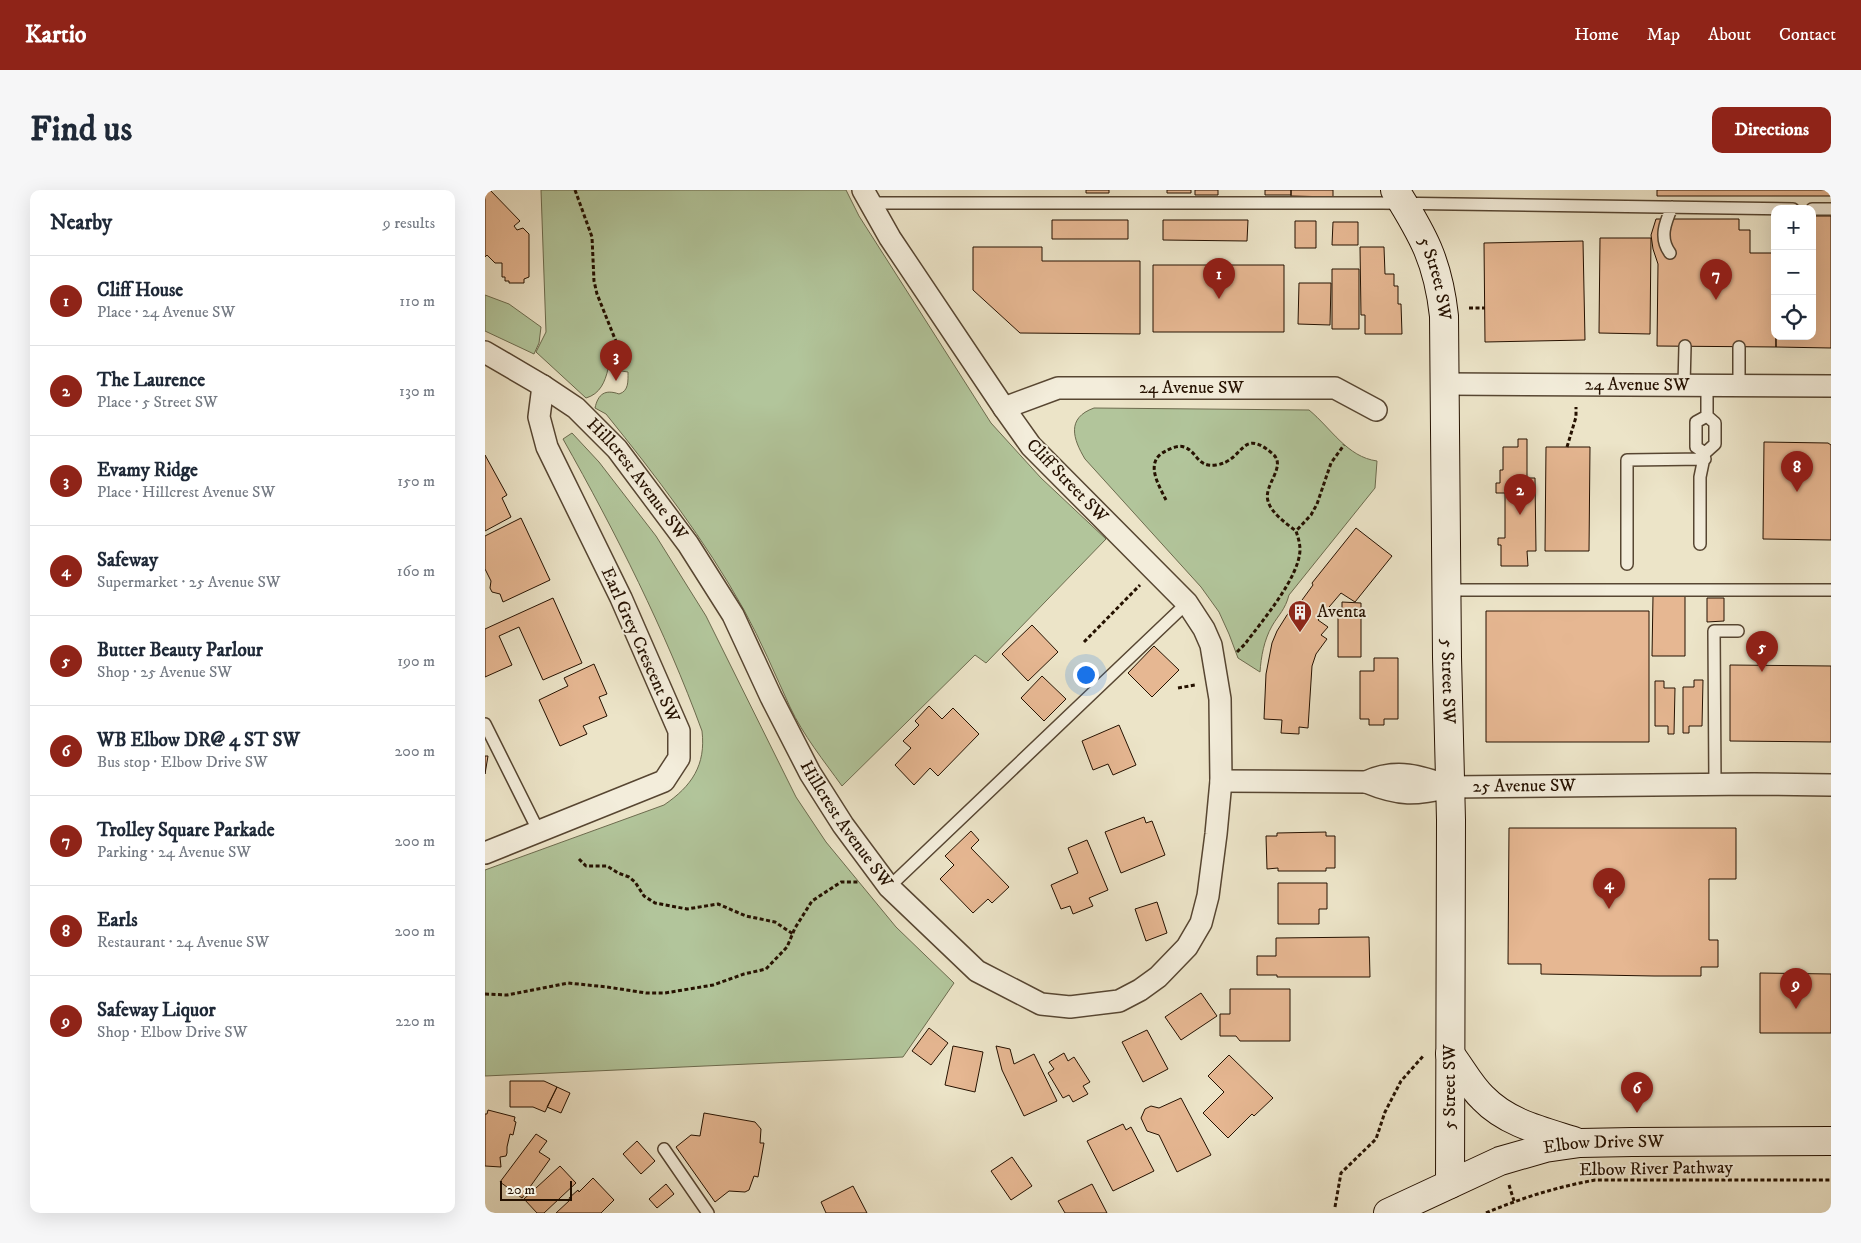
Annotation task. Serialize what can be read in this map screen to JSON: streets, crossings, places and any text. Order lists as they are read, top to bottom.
{
  "streets": {
    "street": [
      "5 Street SW",
      "24 Avenue SW",
      "Hillcrest Avenue SW",
      "Cliff Street SW",
      "Earl Grey Crescent SW",
      "25 Avenue SW",
      "Elbow Drive SW"
    ],
    "path": ["Elbow River Pathway"]
  },
  "crossings": [
    ["5 Street SW", "24 Avenue SW"],
    ["5 Street SW", "25 Avenue SW"],
    ["5 Street SW", "Elbow Drive SW"],
    ["24 Avenue SW", "Cliff Street SW"],
    ["Hillcrest Avenue SW", "Cliff Street SW"],
    ["Hillcrest Avenue SW", "Earl Grey Crescent SW"],
    ["Hillcrest Avenue SW", "25 Avenue SW"],
    ["Cliff Street SW", "25 Avenue SW"]
  ],
  "places": {
    "building": ["Aventa"]
  },
  "scale_bar": "20 m",
  "page": {
    "header": "Kartio",
    "nav": [
      "Home",
      "Map",
      "About",
      "Contact"
    ],
    "buttons": "Directions",
    "title": "Find us",
    "heading": ["Nearby", "9 results"],
    "map_buttons": ["+", "−"],
    "list": [
      {
        "mark": "1",
        "name": "Cliff House",
        "note": "Place · 24 Avenue SW",
        "value": "110 m"
      },
      {
        "mark": "2",
        "name": "The Laurence",
        "note": "Place · 5 Street SW",
        "value": "130 m"
      },
      {
        "mark": "3",
        "name": "Evamy Ridge",
        "note": "Place · Hillcrest Avenue SW",
        "value": "150 m"
      },
      {
        "mark": "4",
        "name": "Safeway",
        "note": "Supermarket · 25 Avenue SW",
        "value": "160 m"
      },
      {
        "mark": "5",
        "name": "Butter Beauty Parlour",
        "note": "Shop · 25 Avenue SW",
        "value": "190 m"
      },
      {
        "mark": "6",
        "name": "WB Elbow DR@ 4 ST SW",
        "note": "Bus stop · Elbow Drive SW",
        "value": "200 m"
      },
      {
        "mark": "7",
        "name": "Trolley Square Parkade",
        "note": "Parking · 24 Avenue SW",
        "value": "200 m"
      },
      {
        "mark": "8",
        "name": "Earls",
        "note": "Restaurant · 24 Avenue SW",
        "value": "200 m"
      },
      {
        "mark": "9",
        "name": "Safeway Liquor",
        "note": "Shop · Elbow Drive SW",
        "value": "220 m"
      }
    ],
    "pins": [
      "1",
      "7",
      "3",
      "8",
      "2",
      "5",
      "4",
      "9",
      "6"
    ],
    "scale": "20 m"
  }
}
